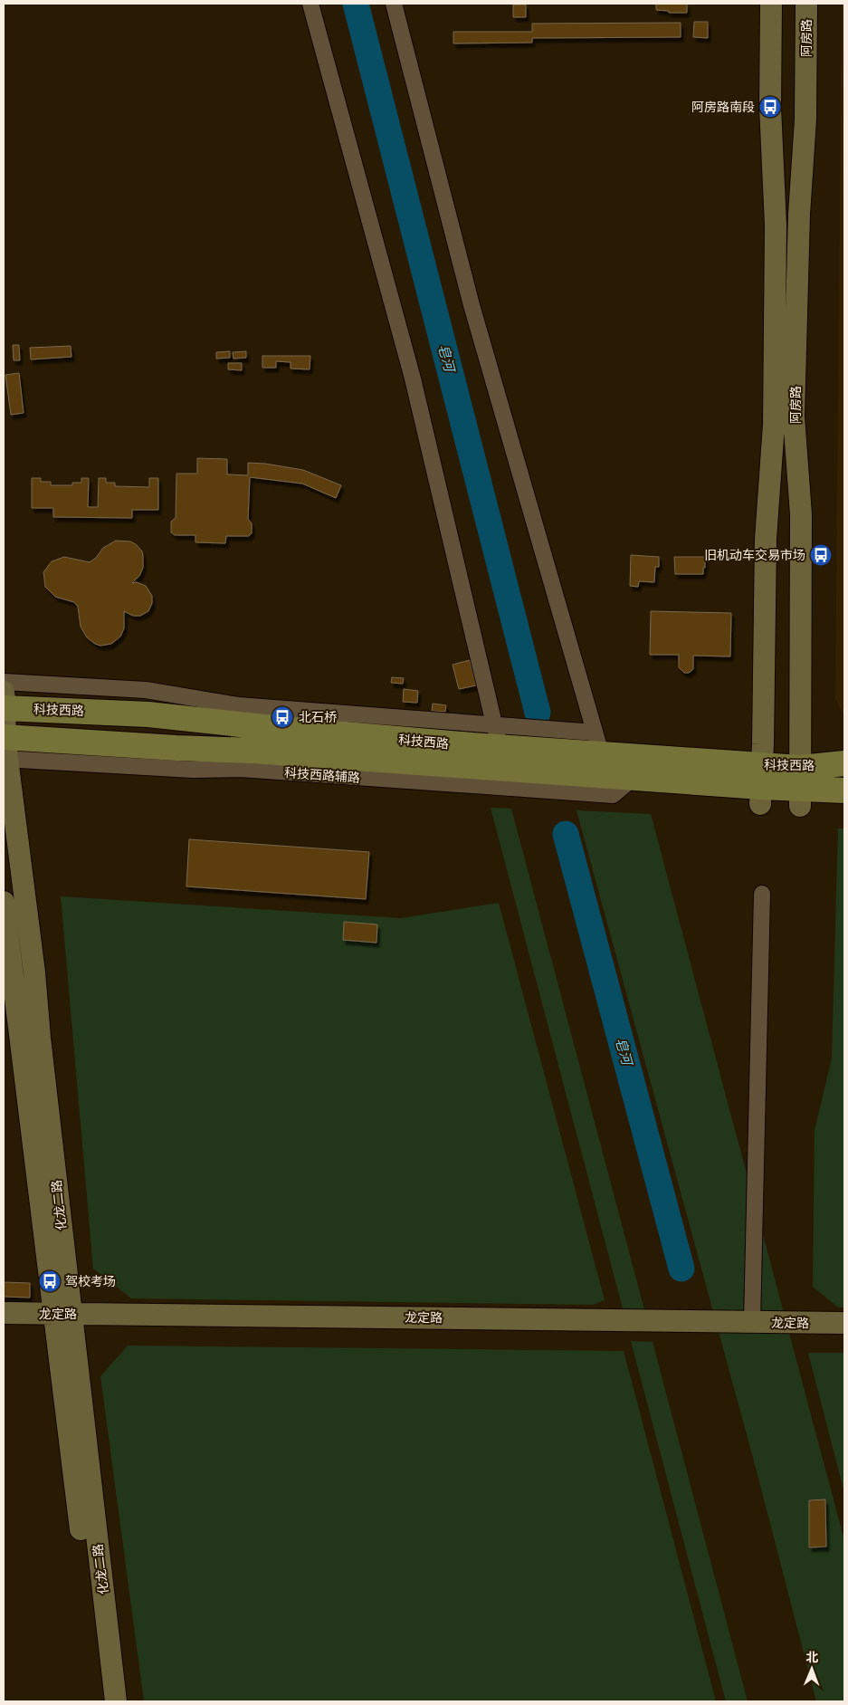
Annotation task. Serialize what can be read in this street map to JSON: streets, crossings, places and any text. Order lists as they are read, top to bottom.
{
  "streets": {
    "main road": ["科技西路"],
    "street": ["阿房路", "化龙二路", "龙定路"]
  },
  "crossings": [
    ["阿房路", "科技西路"],
    ["科技西路", "化龙二路"],
    ["化龙二路", "龙定路"]
  ],
  "water": ["皂河"],
  "places": {
    "bus stop": [
      "阿房路南段",
      "旧机动车交易市场",
      "北石桥",
      "驾校考场"
    ]
  },
  "north": "top"
}
